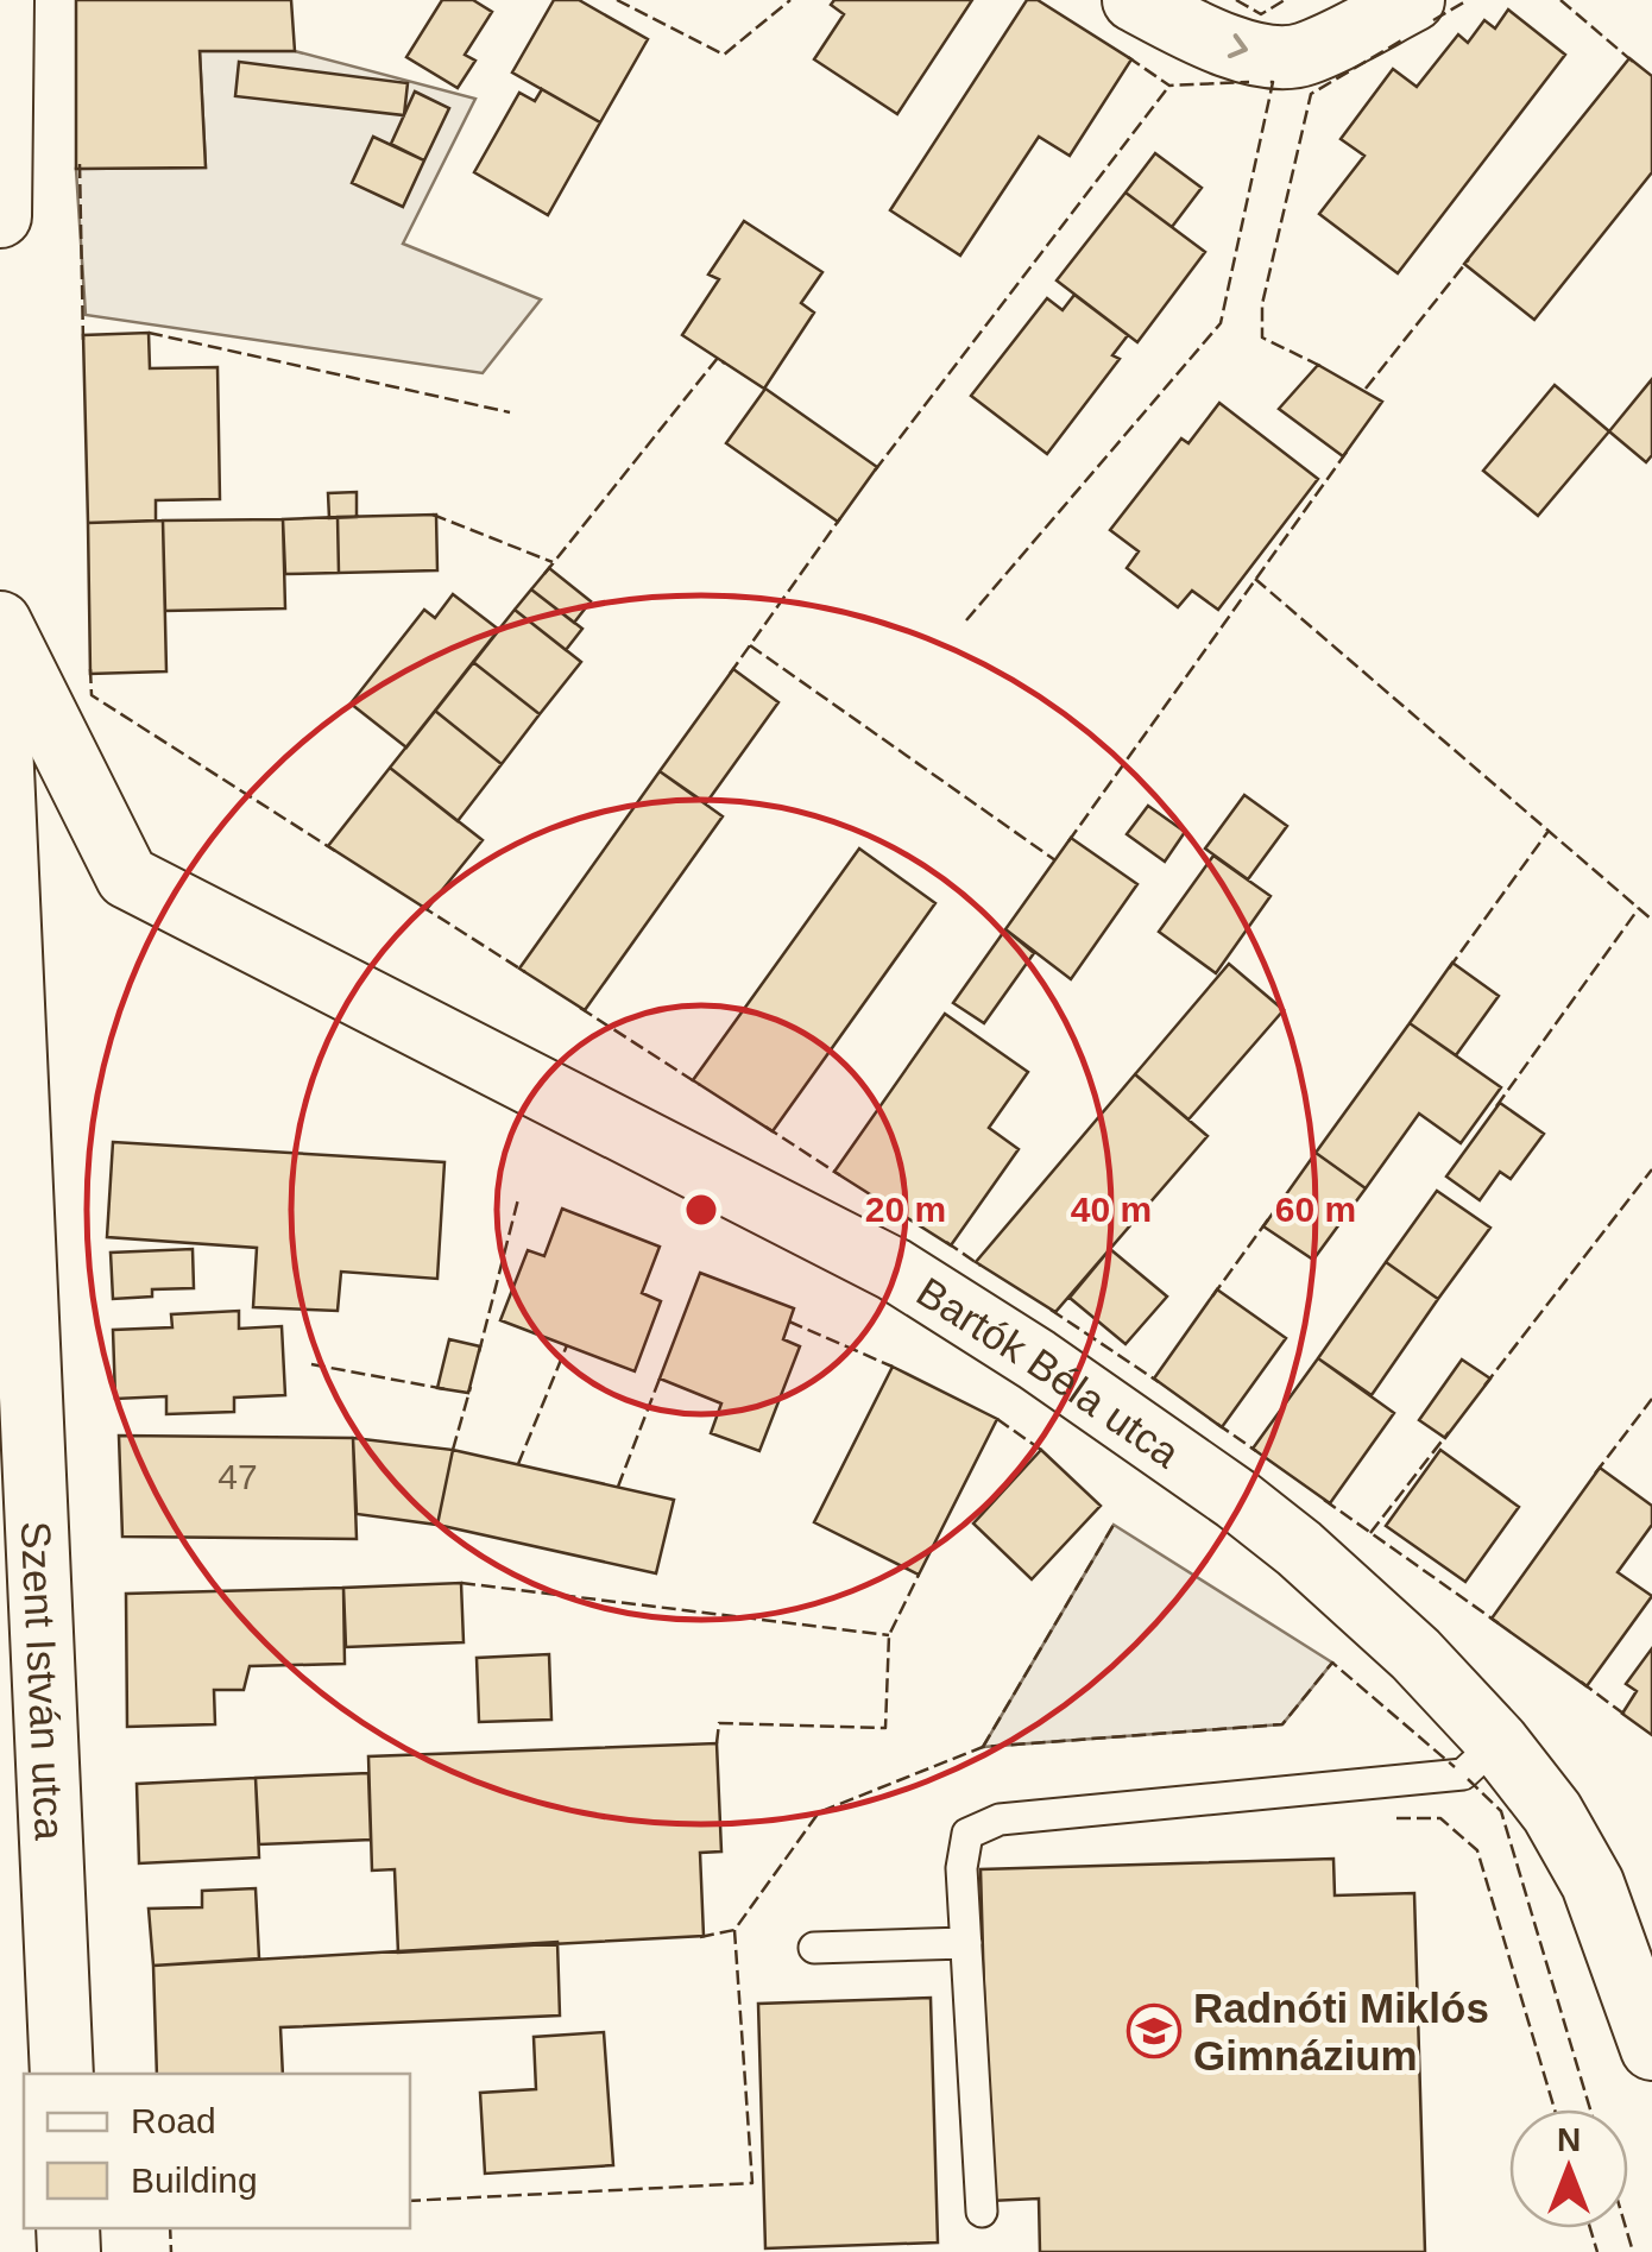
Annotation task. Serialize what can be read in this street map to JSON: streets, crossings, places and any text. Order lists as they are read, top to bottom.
{
  "streets": {
    "street": ["Bartók Béla utca", "Szent István utca"]
  },
  "places": {
    "school or university": ["Radnóti Miklós Gimnázium"]
  },
  "house_numbers": ["47"],
  "legend": ["Road", "Building"],
  "north": "top",
  "rings": ["20 m", "40 m", "60 m"]
}
